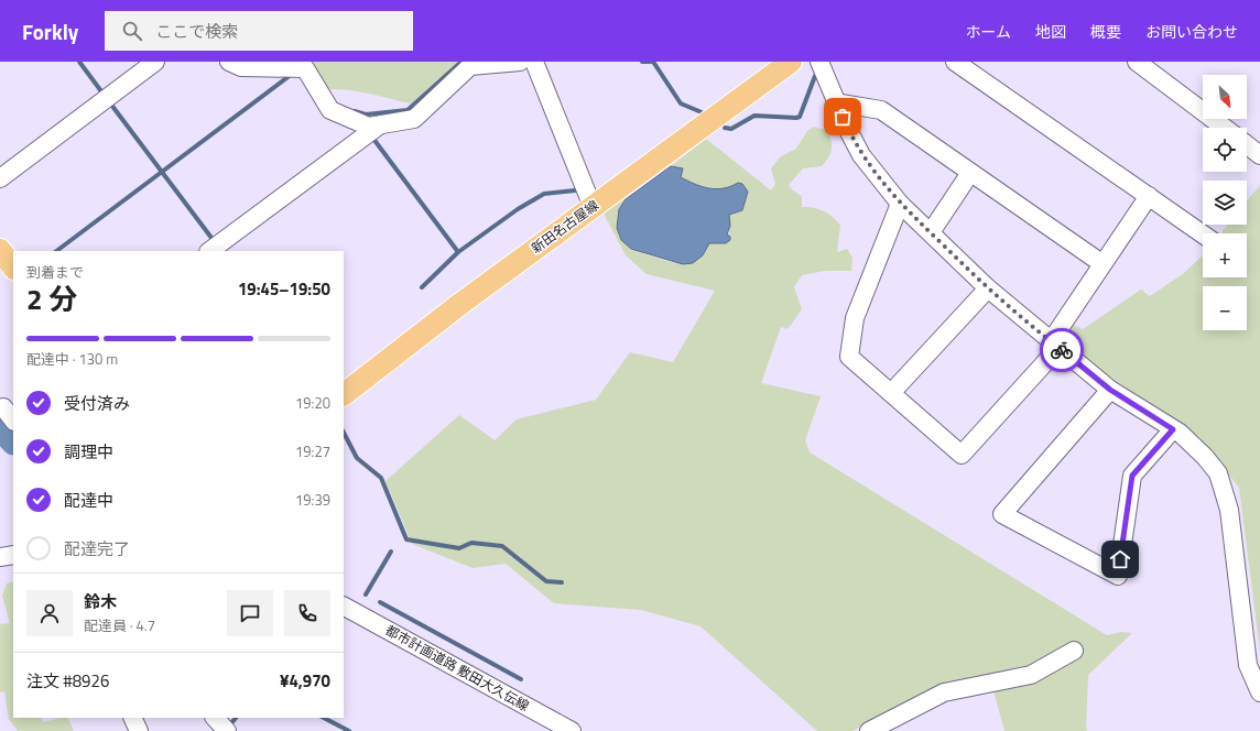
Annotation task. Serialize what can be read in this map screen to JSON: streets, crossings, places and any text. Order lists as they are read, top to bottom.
{
  "streets": {
    "main road": ["新田名古屋線"],
    "street": ["都市計画道路 敷田大久伝線"]
  },
  "north": "bottom right",
  "page": {
    "header": "Forkly",
    "search": "ここで検索",
    "nav": [
      "ホーム",
      "地図",
      "概要",
      "お問い合わせ"
    ],
    "map_buttons": ["+", "−"],
    "heading": ["2 分", "到着まで", "19:45–19:50"],
    "panel": [
      "鈴木",
      "配達員 · 4.7",
      "注文 #8926",
      "¥4,970"
    ],
    "bar": "配達中 · 130 m",
    "list": [
      ["受付済み", "19:20"],
      ["調理中", "19:27"],
      ["配達中", "19:39"],
      "配達完了"
    ]
  }
}
